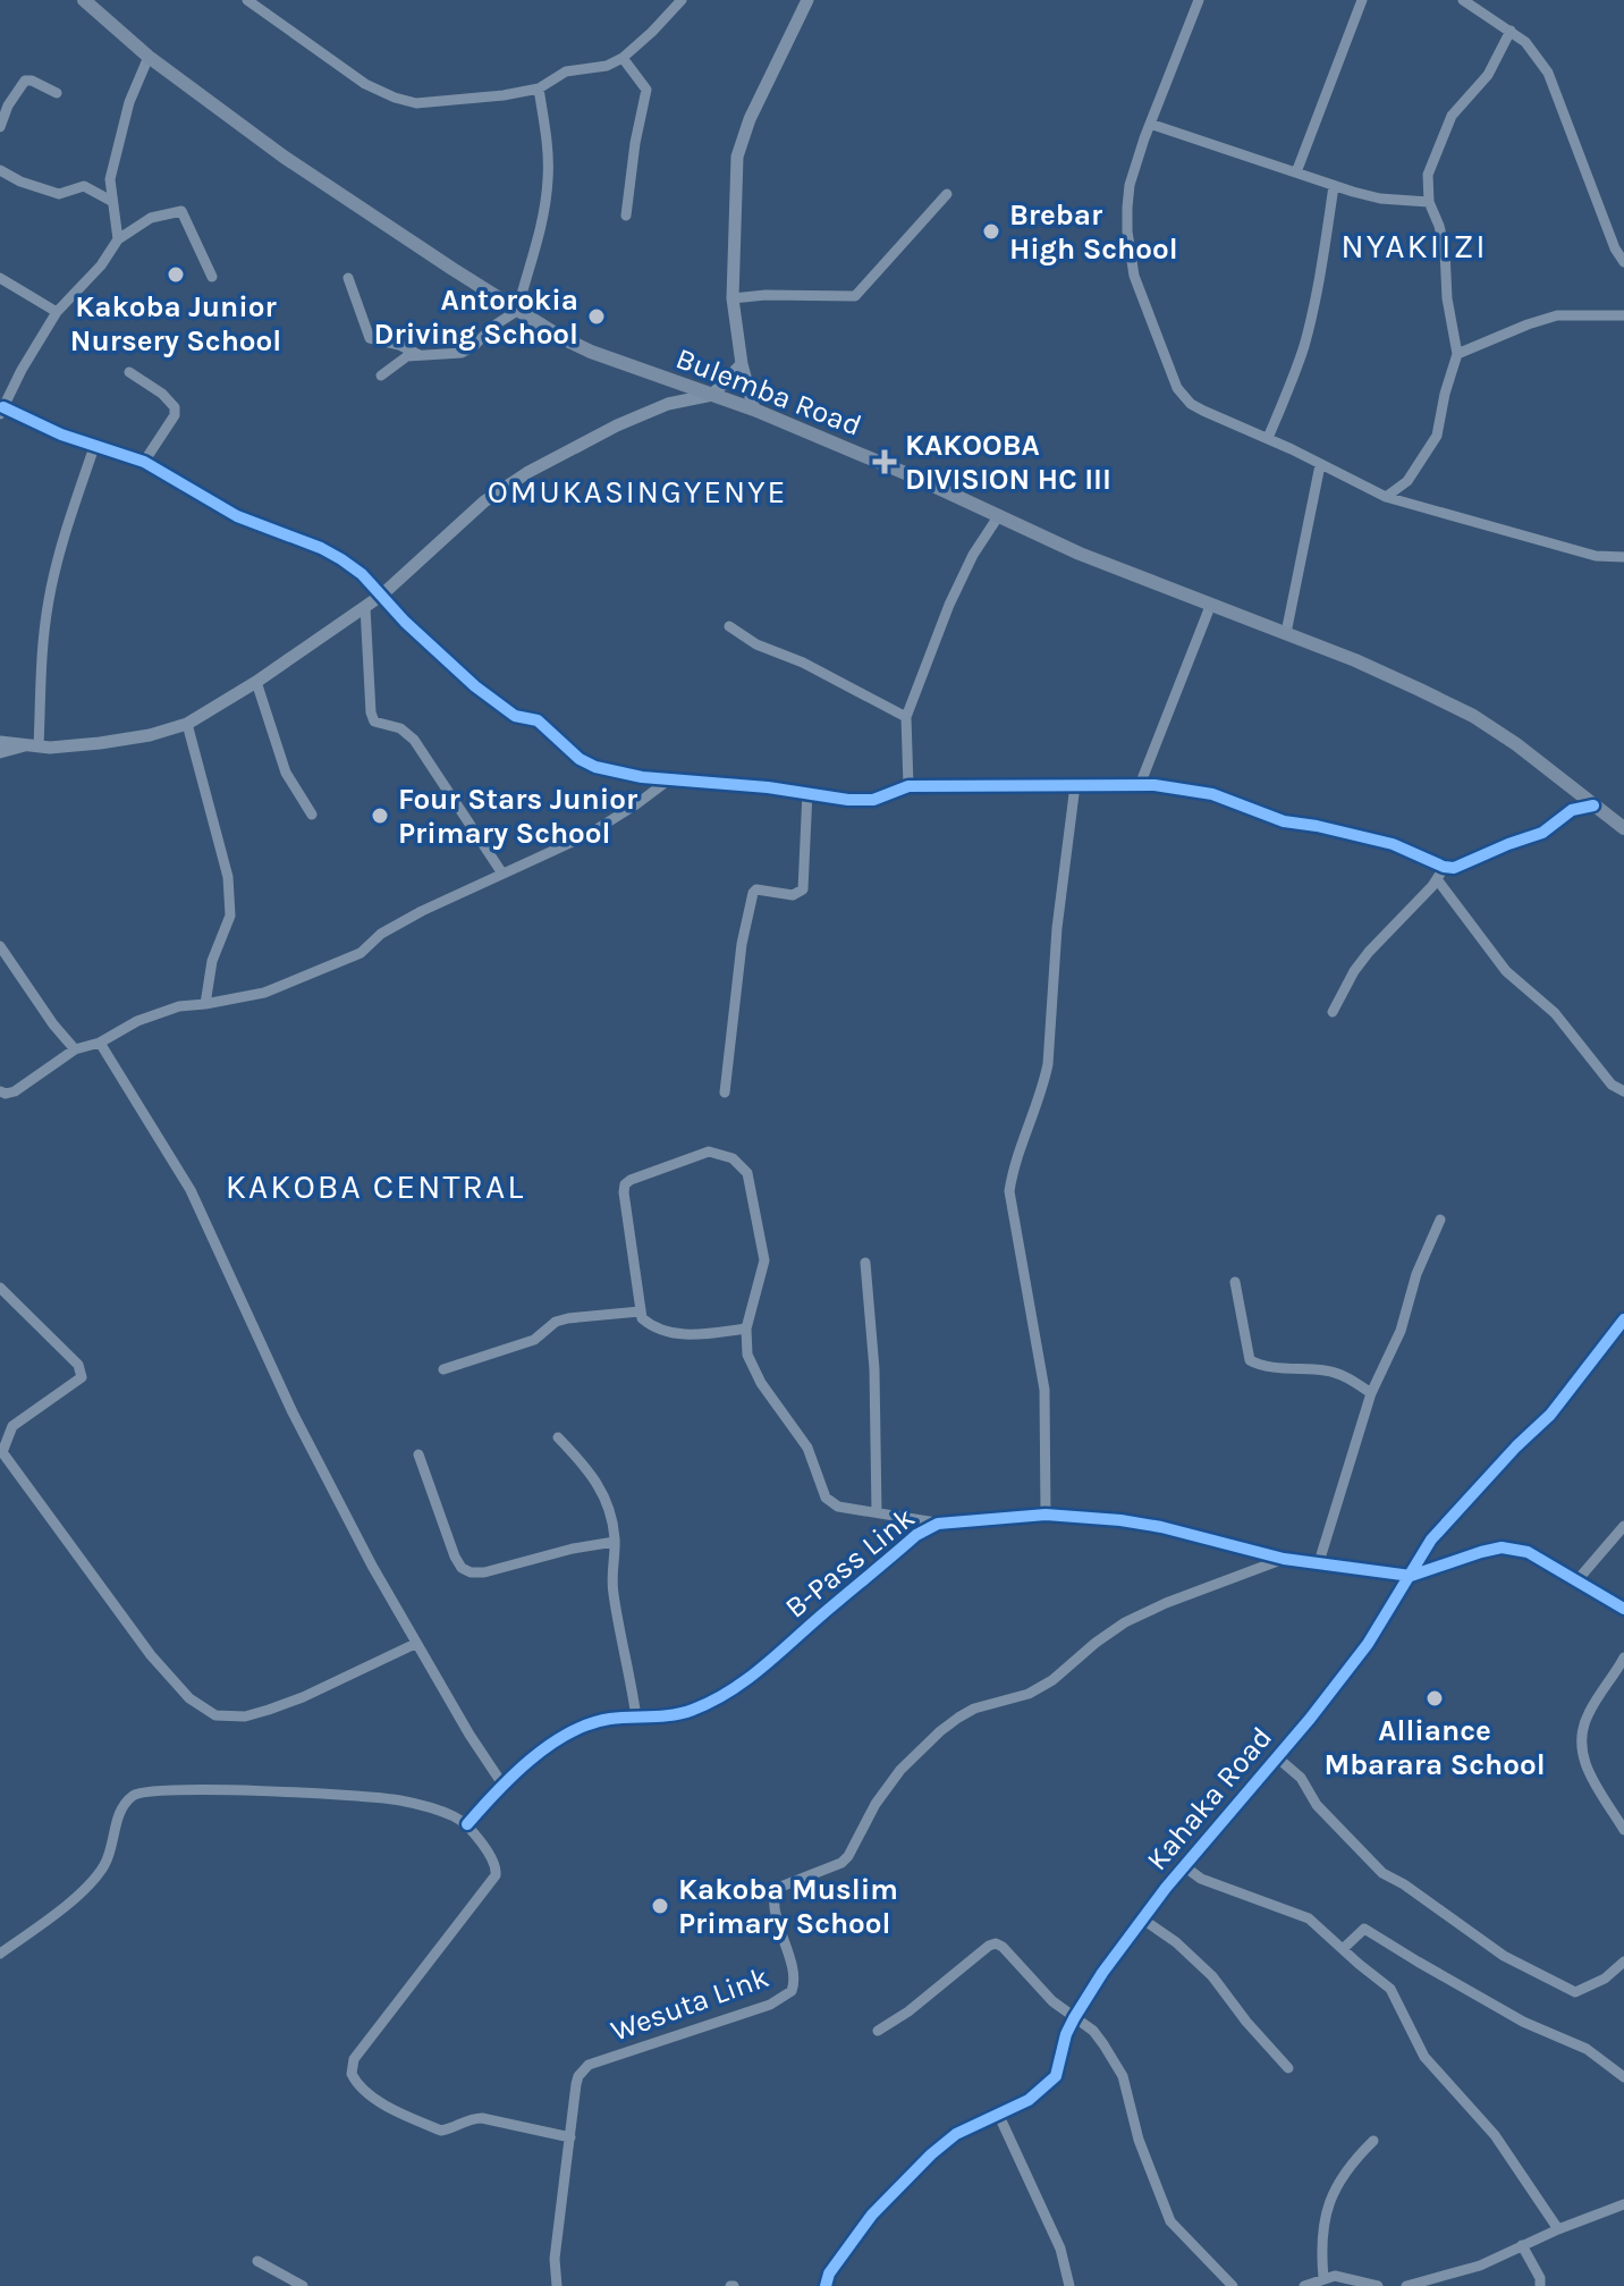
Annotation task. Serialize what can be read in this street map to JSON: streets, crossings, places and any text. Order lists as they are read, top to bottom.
{
  "streets": {
    "main road": ["Bulemba Road"],
    "street": ["B-Pass Link", "Kahaka Road", "Wesuta Link"]
  },
  "crossings": [
    ["B-Pass Link", "Kahaka Road"],
    ["B-Pass Link", "Wesuta Link"]
  ],
  "districts": ["NYAKIIZI", "OMUKASINGYENYE", "KAKOBA CENTRAL"],
  "places": {
    "other": [
      "Brebar High School",
      "Kakoba Junior Nursery School",
      "Antorokia Driving School",
      "Four Stars Junior Primary School",
      "Alliance Mbarara School",
      "Kakoba Muslim Primary School"
    ],
    "health": ["KAKOOBA DIVISION HC III"]
  }
}
